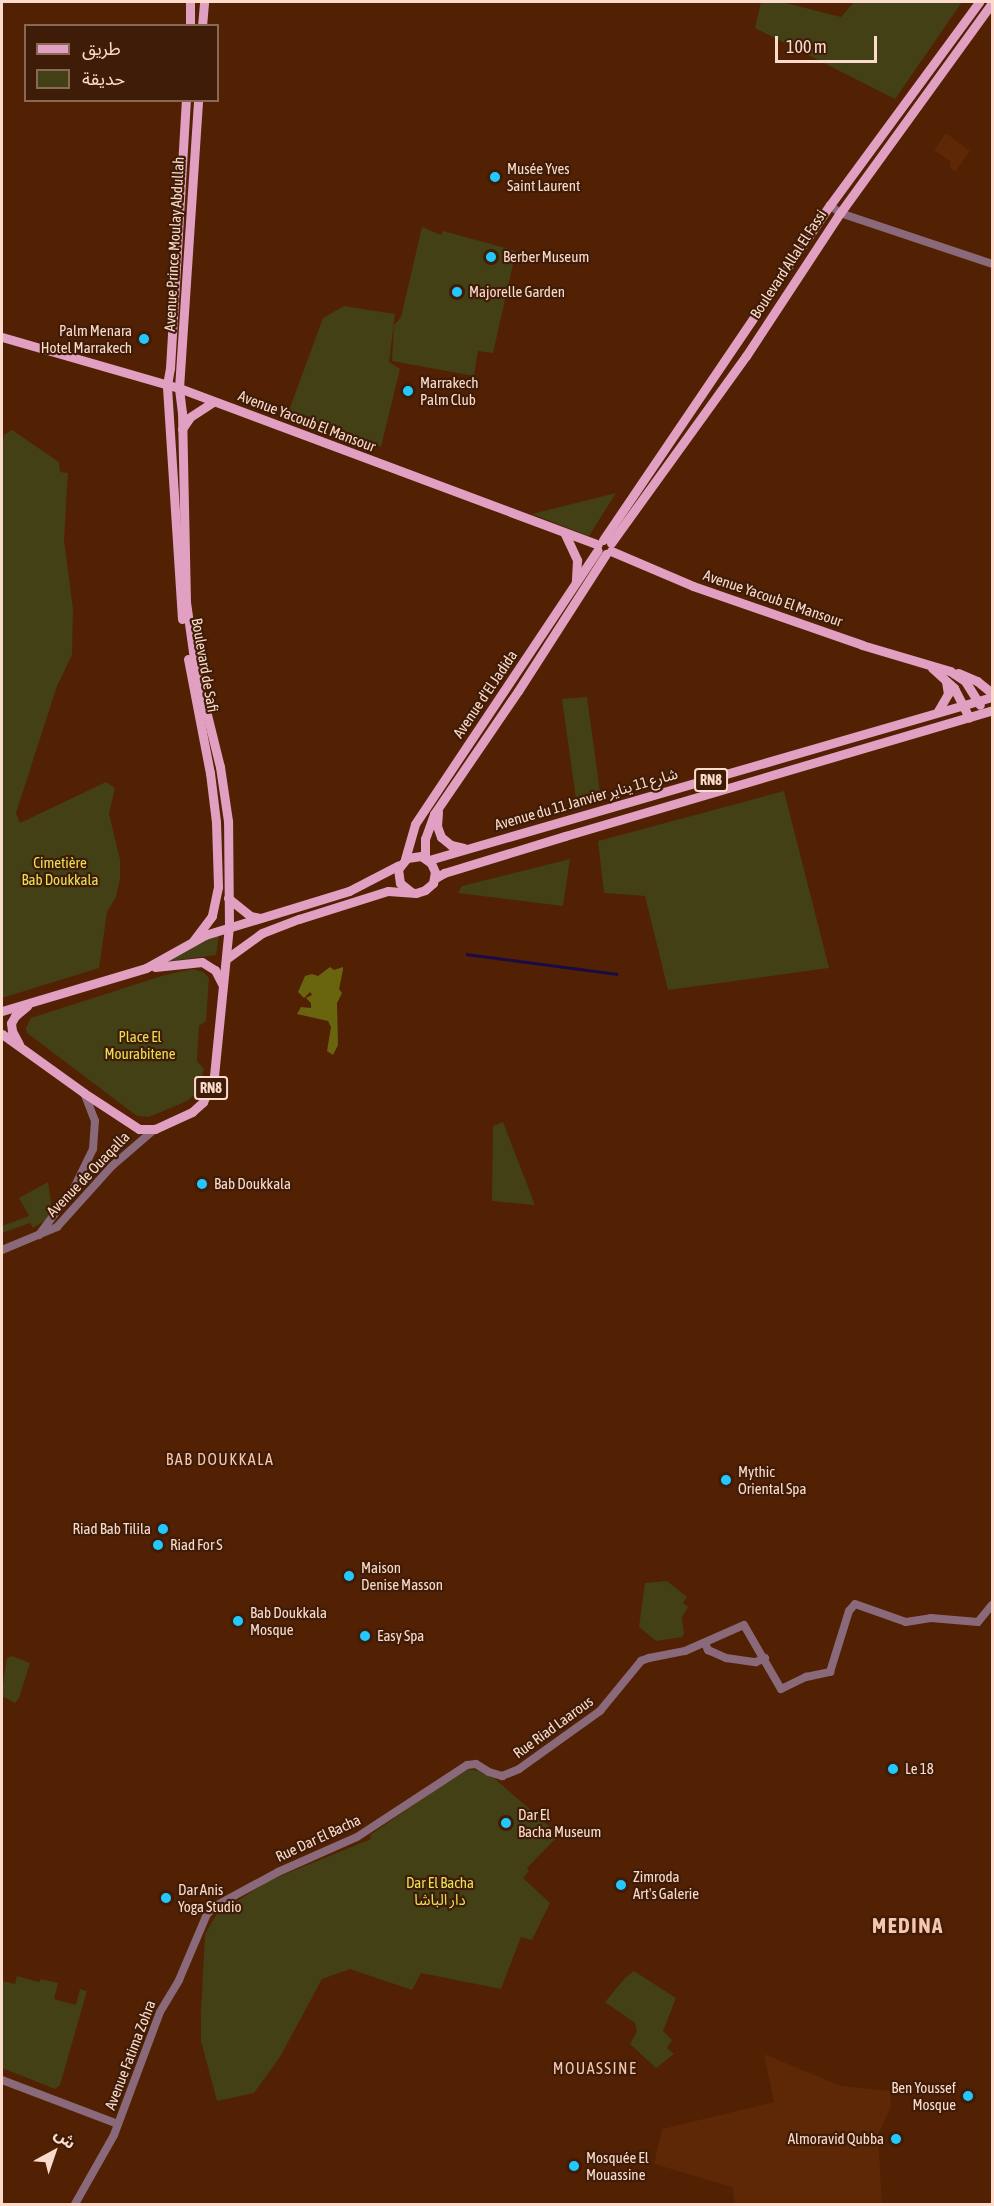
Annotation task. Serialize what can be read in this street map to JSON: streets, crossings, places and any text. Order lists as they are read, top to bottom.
{
  "streets": {
    "main road": [
      "Avenue Prince Moulay Abdullah",
      "Boulevard Allal El Fassi",
      "Avenue Yacoub El Mansour",
      "Boulevard de Safi",
      "Avenue d'El Jadida",
      "RN8",
      "Avenue du 11 Janvier شارع 11 يناير"
    ],
    "street": [
      "Avenue de Ouaqalla",
      "Rue Riad Laarous",
      "Rue Dar El Bacha",
      "Avenue Fatima Zohra"
    ]
  },
  "crossings": [
    ["Avenue Prince Moulay Abdullah", "Avenue Yacoub El Mansour"],
    ["Avenue Prince Moulay Abdullah", "Boulevard de Safi"],
    ["Boulevard Allal El Fassi", "Avenue Yacoub El Mansour"],
    ["Boulevard Allal El Fassi", "Avenue d'El Jadida"],
    ["Avenue Yacoub El Mansour", "Boulevard de Safi"],
    ["Avenue Yacoub El Mansour", "Avenue d'El Jadida"],
    ["Avenue Yacoub El Mansour", "Avenue du 11 Janvier شارع 11 يناير"],
    ["Boulevard de Safi", "RN8"],
    ["Avenue d'El Jadida", "RN8"],
    ["Avenue d'El Jadida", "Avenue du 11 Janvier شارع 11 يناير"],
    ["RN8", "Avenue du 11 Janvier شارع 11 يناير"],
    ["RN8", "Avenue de Ouaqalla"],
    ["Rue Riad Laarous", "Rue Dar El Bacha"],
    ["Rue Dar El Bacha", "Avenue Fatima Zohra"]
  ],
  "districts": ["BAB DOUKKALA", "MEDINA", "MOUASSINE"],
  "parks": ["Cimetière Bab Doukkala", "Place El Mourabitene", "Dar El Bacha دار الباشا"],
  "places": [
    "Musée Yves Saint Laurent",
    "Berber Museum",
    "Majorelle Garden",
    "Palm Menara Hotel Marrakech",
    "Marrakech Palm Club",
    "Bab Doukkala",
    "Mythic Oriental Spa",
    "Riad Bab Tilila",
    "Riad For S",
    "Maison Denise Masson",
    "Bab Doukkala Mosque",
    "Easy Spa",
    "Le 18",
    "Dar El Bacha Museum",
    "Zimroda Art's Galerie",
    "Dar Anis Yoga Studio",
    "Ben Youssef Mosque",
    "Almoravid Qubba",
    "Mosquée El Mouassine"
  ],
  "legend": ["طريق", "حديقة"],
  "scale_bar": "100 m",
  "north": "top right"
}
